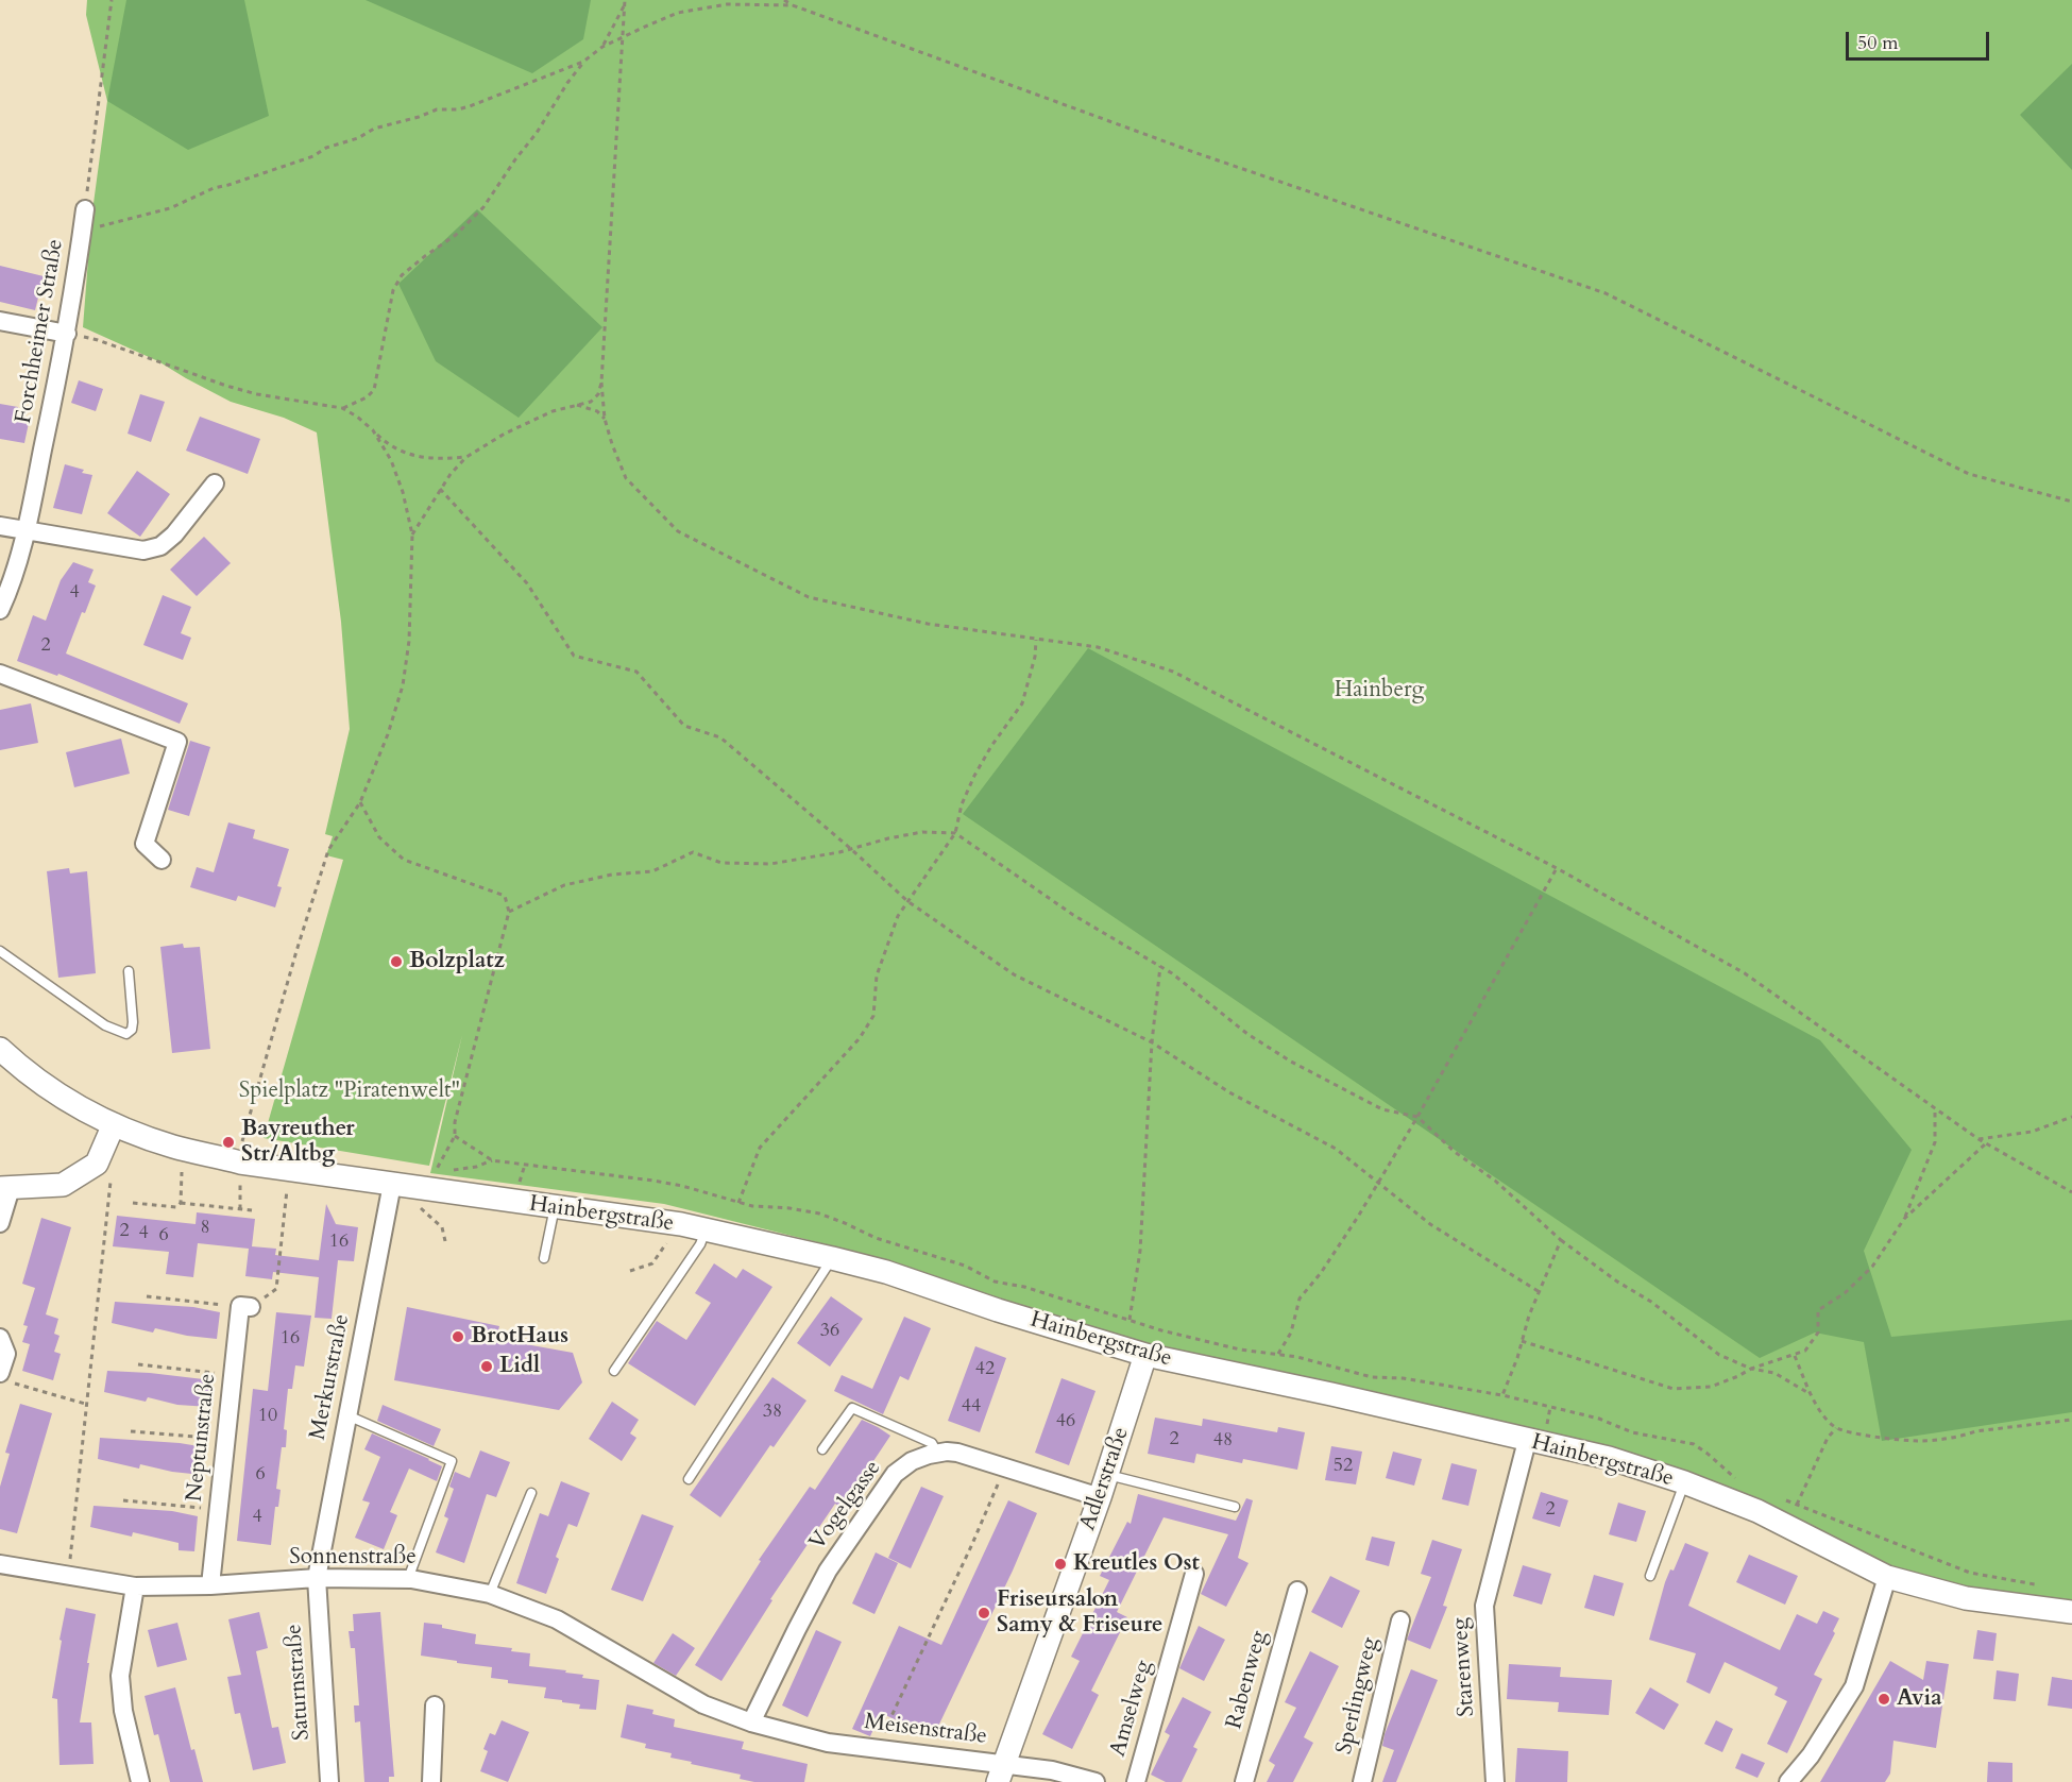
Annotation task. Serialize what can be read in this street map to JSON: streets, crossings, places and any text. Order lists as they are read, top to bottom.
{
  "streets": {
    "street": [
      "Forchheimer Straße",
      "Hainbergstraße",
      "Merkurstraße",
      "Neptunstraße",
      "Adlerstraße",
      "Vogelgasse",
      "Sonnenstraße",
      "Starenweg",
      "Rabenweg",
      "Saturnstraße",
      "Sperlingweg",
      "Amselweg",
      "Meisenstraße"
    ]
  },
  "crossings": [
    ["Hainbergstraße", "Merkurstraße"],
    ["Hainbergstraße", "Adlerstraße"],
    ["Hainbergstraße", "Starenweg"],
    ["Merkurstraße", "Sonnenstraße"],
    ["Merkurstraße", "Saturnstraße"],
    ["Neptunstraße", "Sonnenstraße"],
    ["Adlerstraße", "Vogelgasse"],
    ["Adlerstraße", "Meisenstraße"],
    ["Vogelgasse", "Sonnenstraße"],
    ["Vogelgasse", "Meisenstraße"],
    ["Sonnenstraße", "Saturnstraße"],
    ["Sonnenstraße", "Meisenstraße"]
  ],
  "parks": ["Hainberg", "Spielplatz \"Piratenwelt\""],
  "places": [
    "Bolzplatz",
    "Bayreuther Str/Altbg",
    "BrotHaus",
    "Lidl",
    "Kreutles Ost",
    "Friseursalon Samy & Friseure",
    "Avia"
  ],
  "house_numbers": [
    "4",
    "2",
    "8",
    "2",
    "4",
    "6",
    "16",
    "36",
    "16",
    "42",
    "44",
    "38",
    "10",
    "46",
    "2",
    "48",
    "52",
    "6",
    "2",
    "4"
  ],
  "scale_bar": "50 m"
}
